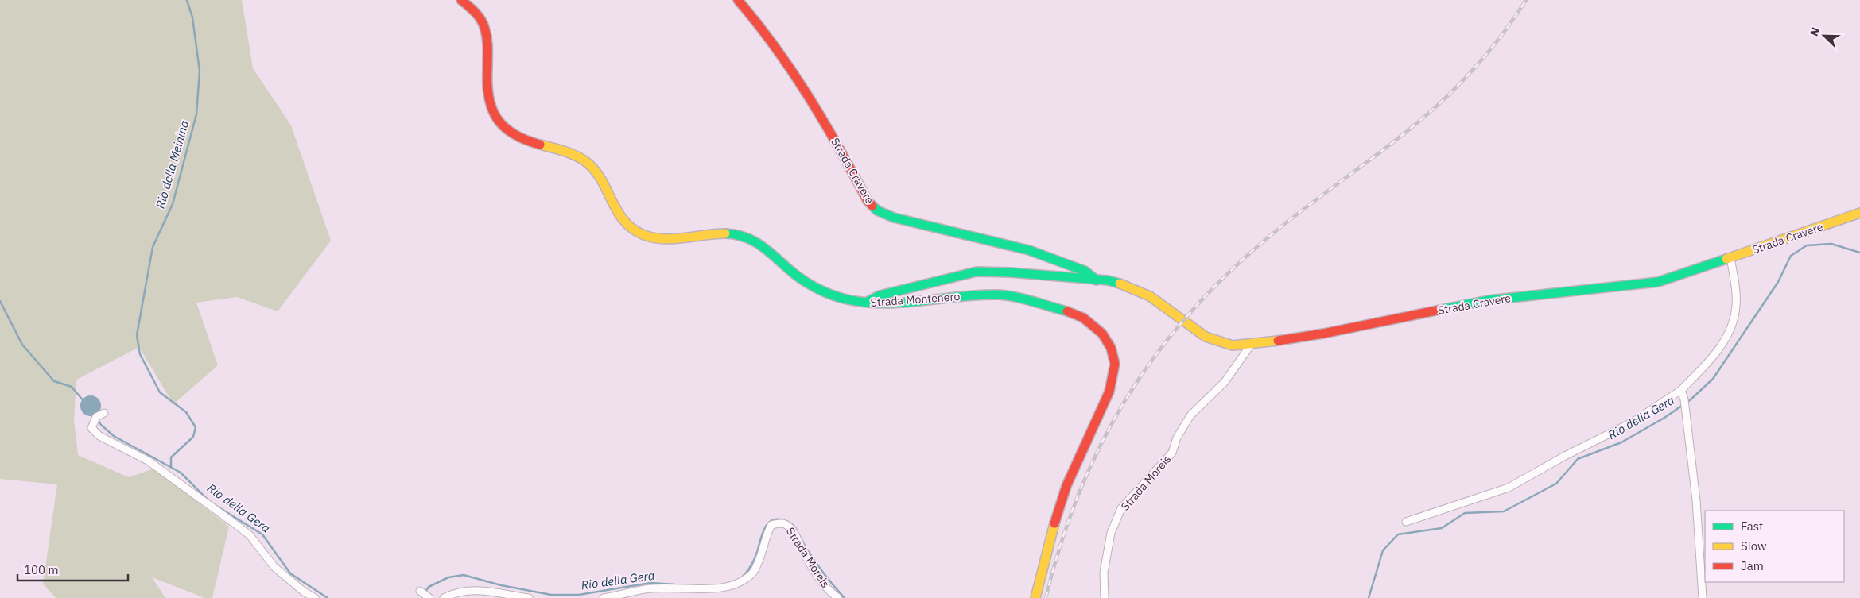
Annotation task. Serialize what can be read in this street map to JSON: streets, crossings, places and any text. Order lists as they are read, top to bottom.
{
  "streets": {
    "street": ["Strada Cravere", "Strada Montenero", "Strada Moreis"]
  },
  "crossings": [
    ["Strada Cravere", "Strada Montenero"],
    ["Strada Cravere", "Strada Moreis"]
  ],
  "water": ["Rio della Meinina", "Rio della Gera"],
  "legend": ["Fast", "Slow", "Jam"],
  "scale_bar": "100 m",
  "north": "top left"
}
